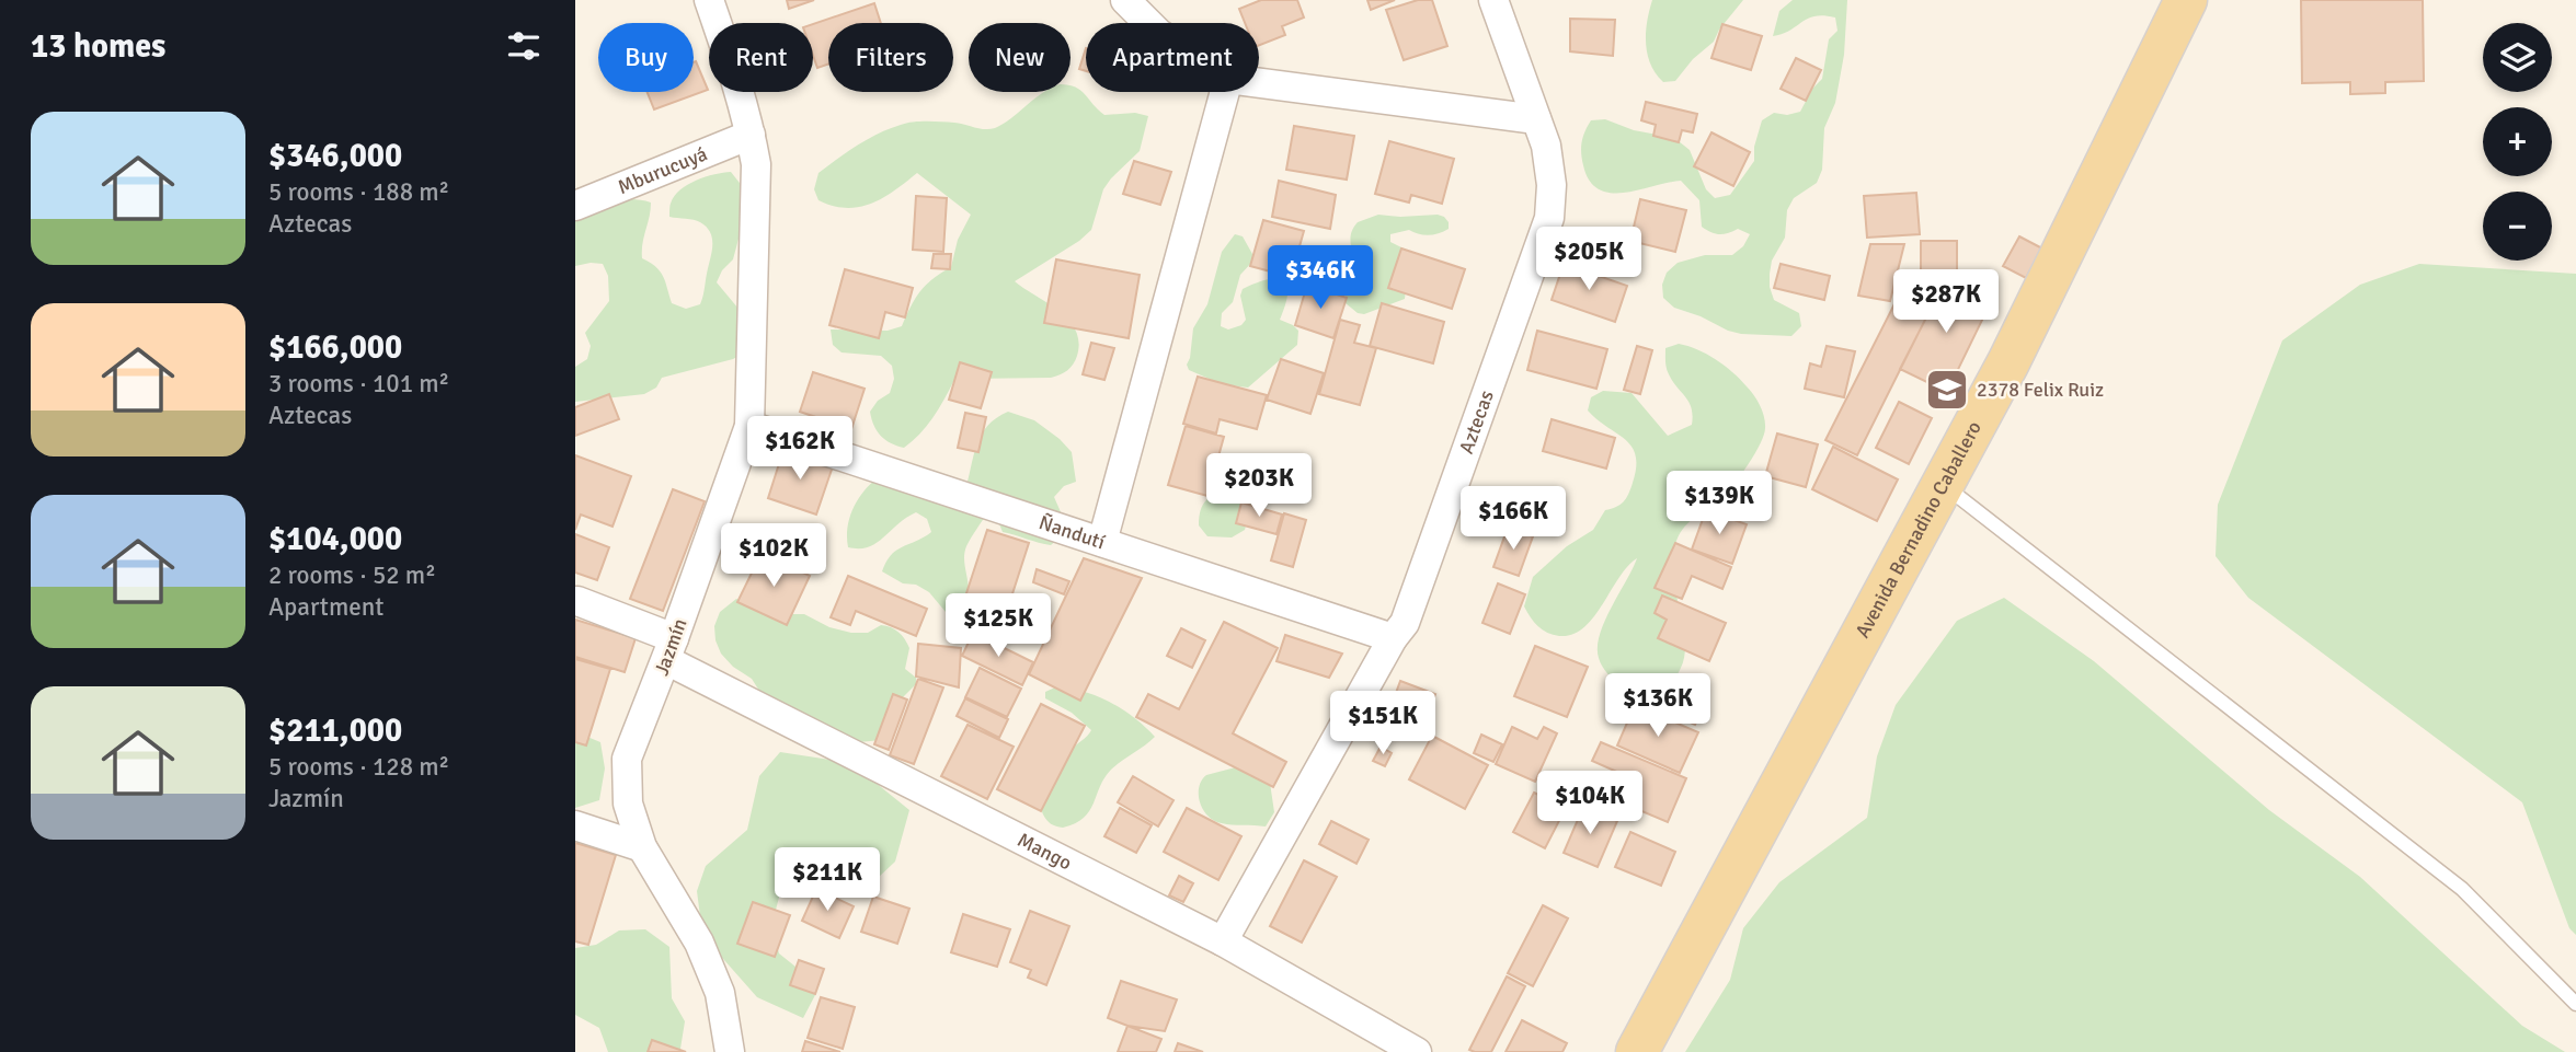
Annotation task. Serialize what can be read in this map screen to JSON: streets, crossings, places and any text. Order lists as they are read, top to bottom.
{
  "streets": {
    "main road": ["Avenida Bernadino Caballero"],
    "street": [
      "Mburucuyá",
      "Aztecas",
      "Ñandutí",
      "Jazmín",
      "Mango"
    ]
  },
  "crossings": [
    ["Mburucuyá", "Jazmín"],
    ["Aztecas", "Ñandutí"],
    ["Aztecas", "Mango"],
    ["Ñandutí", "Jazmín"],
    ["Jazmín", "Mango"]
  ],
  "places": {
    "school or university": ["2378 Felix Ruiz"]
  },
  "page": {
    "heading": "13 homes",
    "map_buttons": ["+", "−"],
    "chip": [
      "Buy",
      "Rent",
      "Filters",
      "New",
      "Apartment"
    ],
    "list": [
      {
        "name": "$346,000",
        "note": "5 rooms · 188 m² · Aztecas"
      },
      {
        "name": "$166,000",
        "note": "3 rooms · 101 m² · Aztecas"
      },
      {
        "name": "$104,000",
        "note": "2 rooms · 52 m² · Apartment"
      },
      {
        "name": "$211,000",
        "note": "5 rooms · 128 m² · Jazmín"
      }
    ],
    "price": [
      "$205K",
      "$346K",
      "$287K",
      "$162K",
      "$203K",
      "$139K",
      "$166K",
      "$102K",
      "$125K",
      "$136K",
      "$151K",
      "$104K",
      "$211K"
    ]
  }
}
